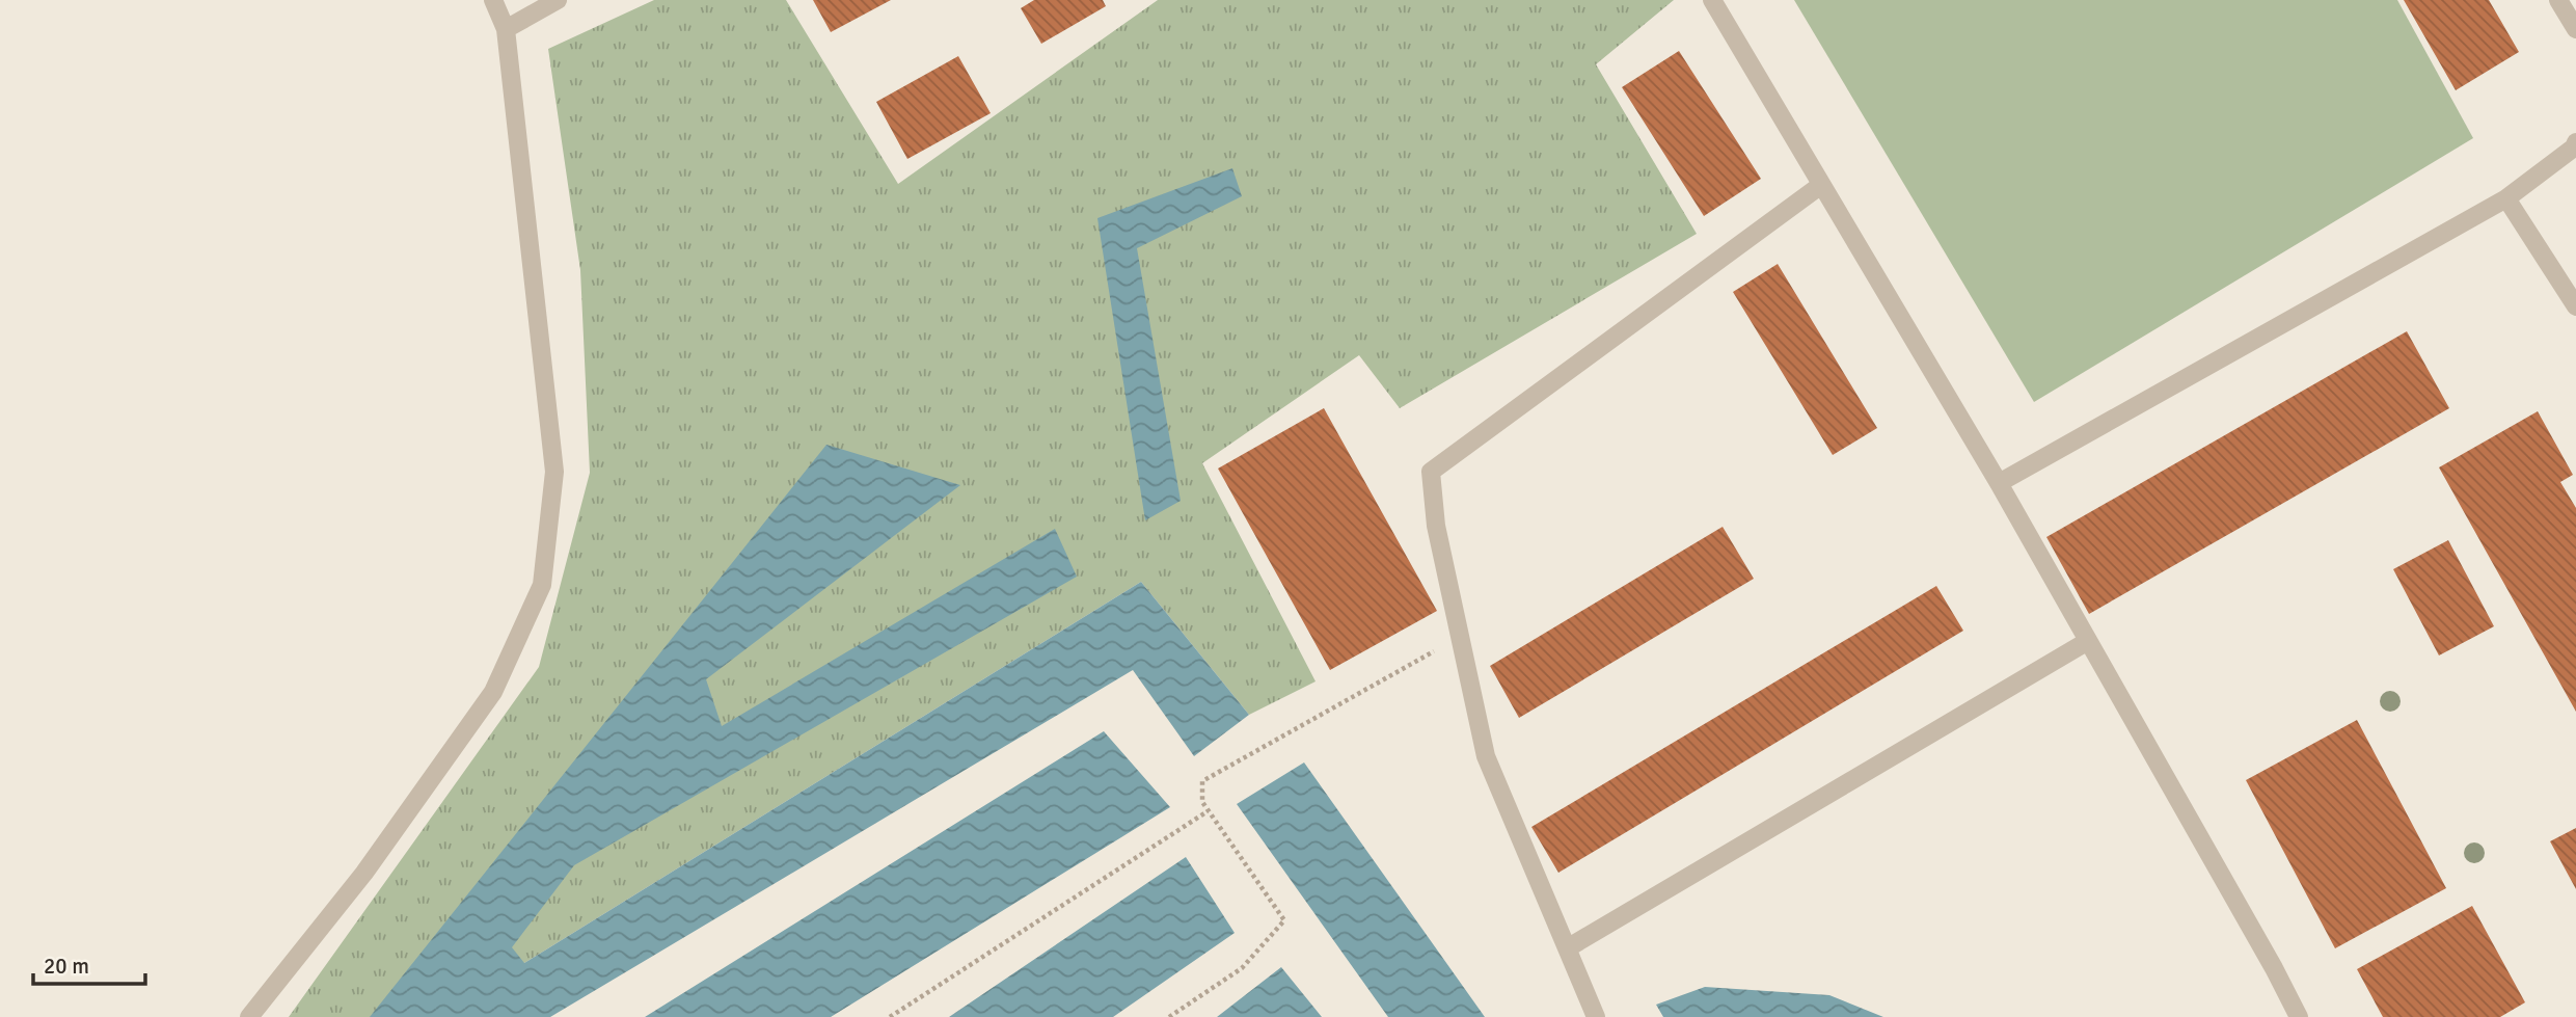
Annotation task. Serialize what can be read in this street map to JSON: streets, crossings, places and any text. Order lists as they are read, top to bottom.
{
  "scale_bar": "20 m"
}
